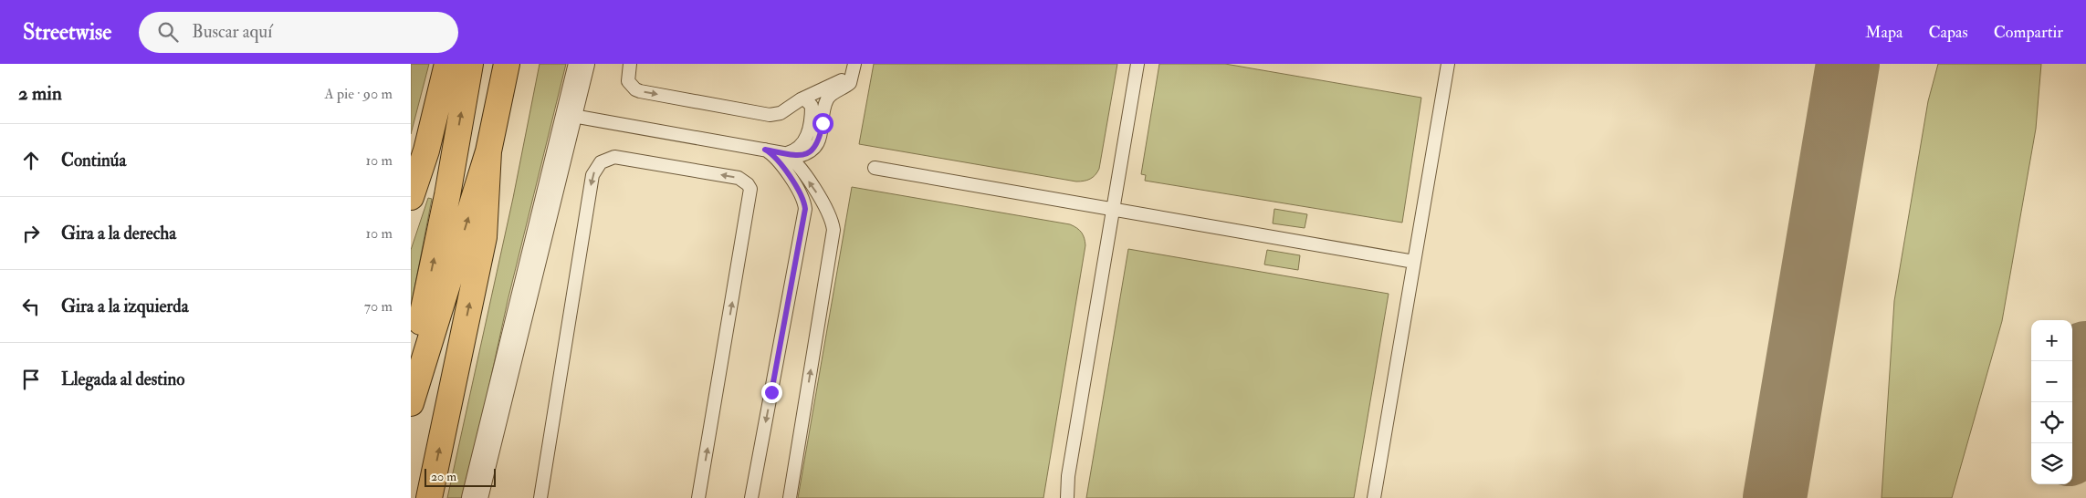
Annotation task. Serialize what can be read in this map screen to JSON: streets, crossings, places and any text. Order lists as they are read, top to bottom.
{
  "scale_bar": "20 m",
  "page": {
    "header": "Streetwise",
    "search": "Buscar aquí",
    "nav": ["Mapa", "Capas", "Compartir"],
    "heading": ["2 min", "A pie · 90 m"],
    "list": [
      ["Continúa", "10 m"],
      ["Gira a la derecha", "10 m"],
      ["Gira a la izquierda", "70 m"],
      "Llegada al destino"
    ],
    "map_buttons": ["+", "−"],
    "scale": "20 m"
  }
}
